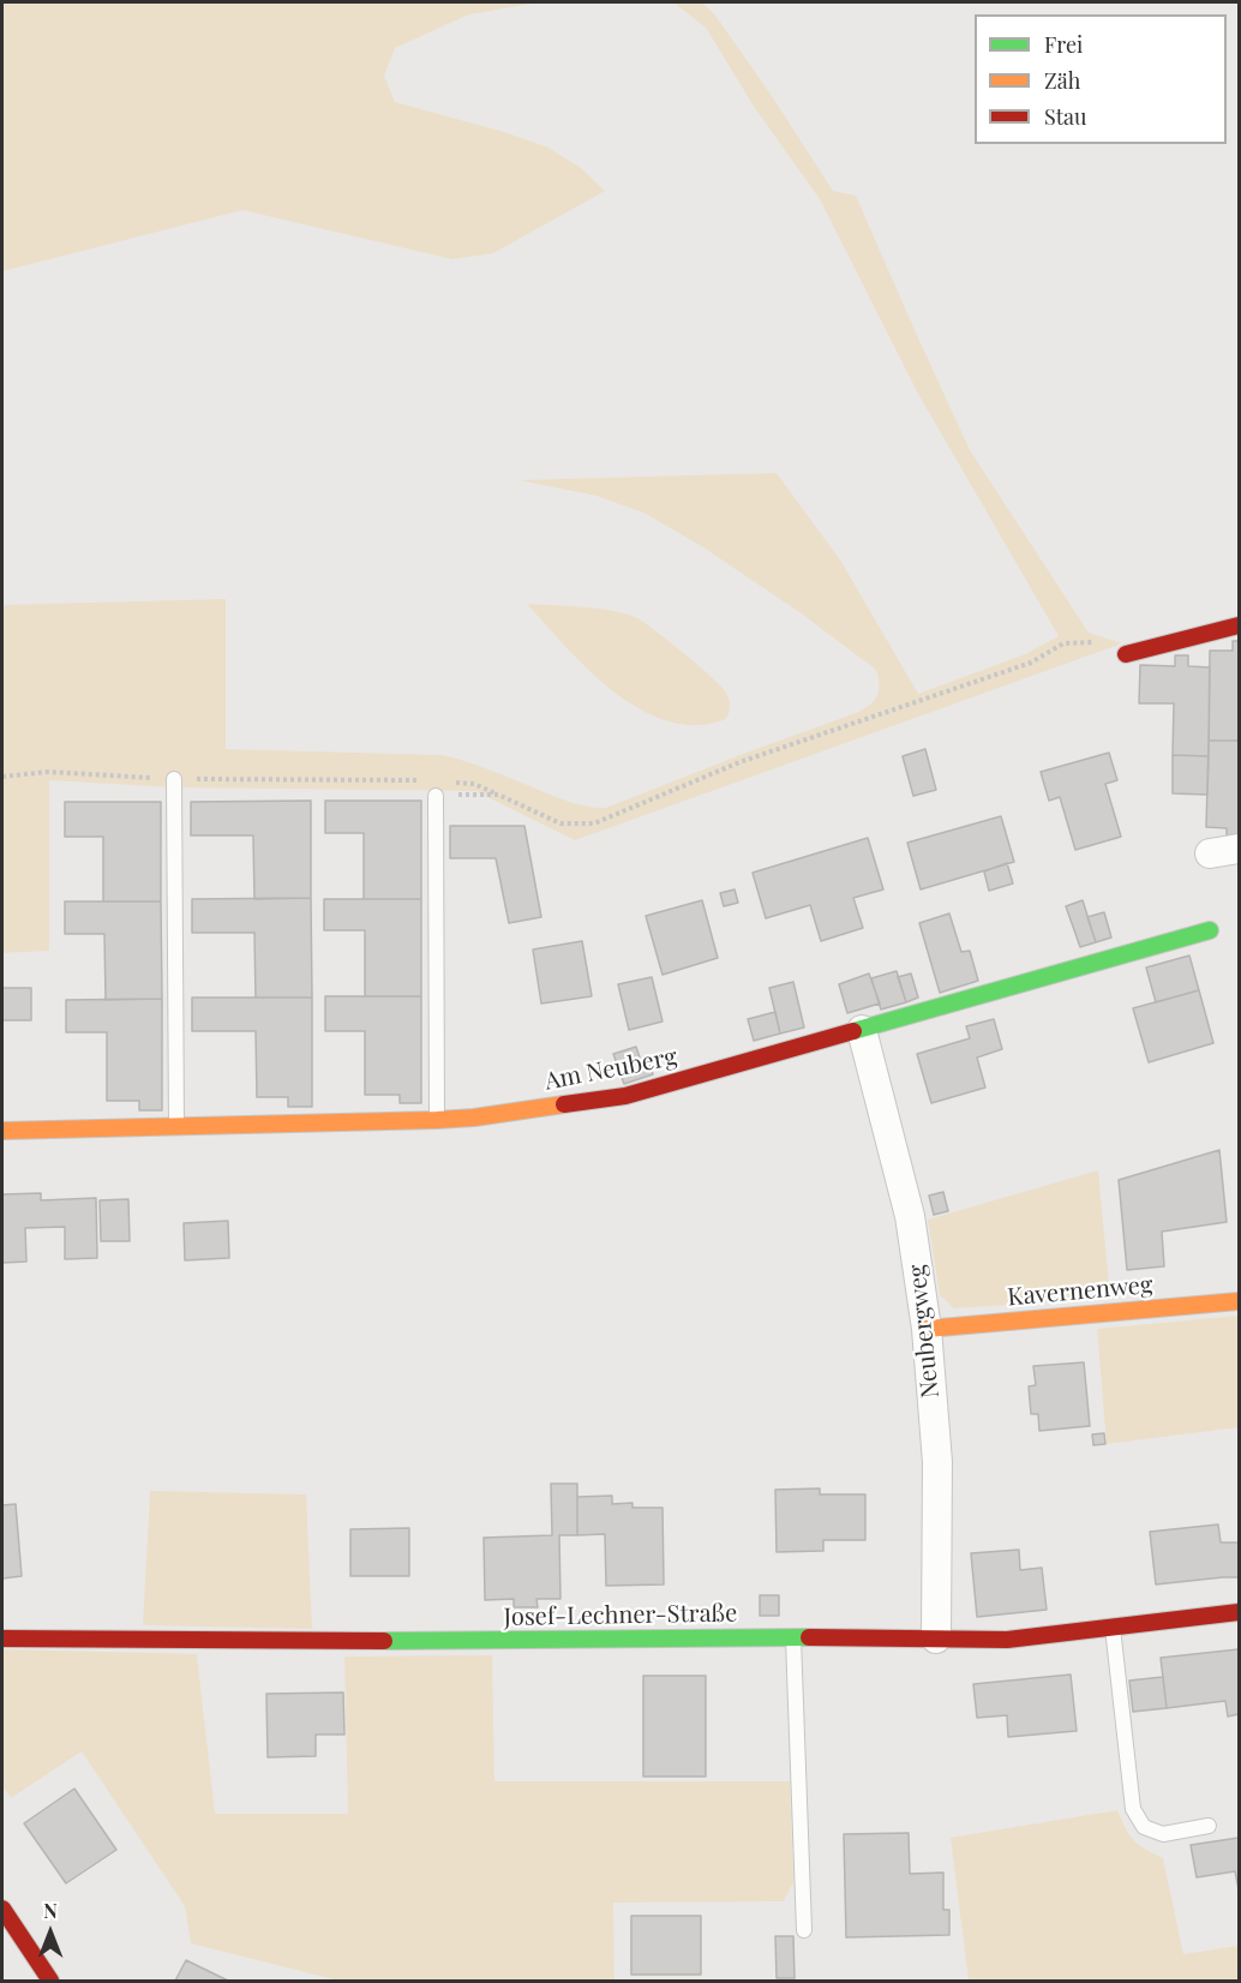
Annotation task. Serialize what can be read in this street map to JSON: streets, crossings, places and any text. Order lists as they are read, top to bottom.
{
  "streets": {
    "street": [
      "Am Neuberg",
      "Kavernenweg",
      "Neubergweg",
      "Josef-Lechner-Straße"
    ]
  },
  "crossings": [
    ["Am Neuberg", "Neubergweg"],
    ["Kavernenweg", "Neubergweg"],
    ["Neubergweg", "Josef-Lechner-Straße"]
  ],
  "legend": ["Frei", "Zäh", "Stau"],
  "north": "top"
}
